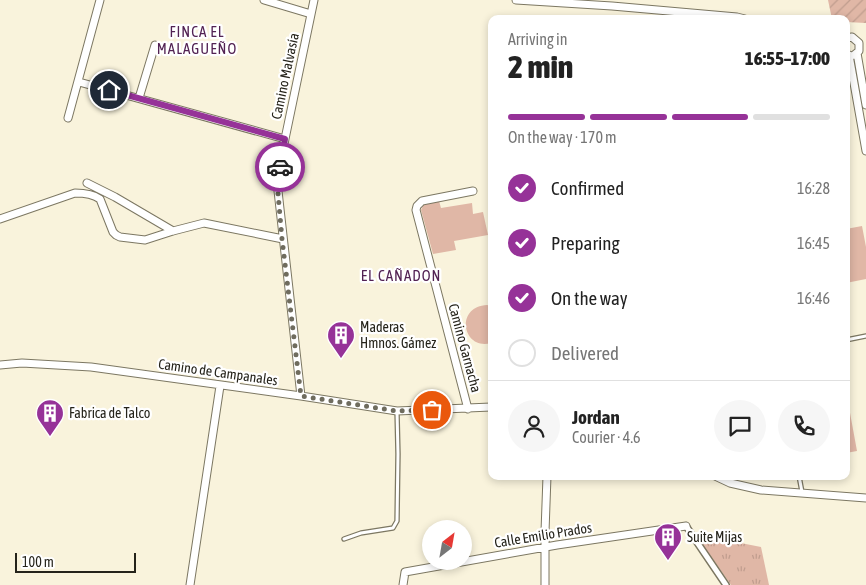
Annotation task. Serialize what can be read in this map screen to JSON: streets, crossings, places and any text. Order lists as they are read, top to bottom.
{
  "streets": {
    "street": [
      "Camino Malvasía",
      "Camino Garnacha",
      "Camino de Campanales",
      "Calle Emilio Prados"
    ]
  },
  "crossings": [
    ["Camino Malvasía", "Camino de Campanales"],
    ["Camino Garnacha", "Camino de Campanales"]
  ],
  "districts": ["FINCA EL MALAGUEÑO", "EL CAÑADON"],
  "places": {
    "building": ["Maderas Hmnos. Gámez", "Fabrica de Talco", "Suite Mijas"]
  },
  "scale_bar": "100 m",
  "north": "top right",
  "page": {
    "heading": ["2 min", "Arriving in", "16:55–17:00"],
    "panel": ["Jordan", "Courier · 4.6"],
    "bar": "On the way · 170 m",
    "list": [
      ["Confirmed", "16:28"],
      ["Preparing", "16:45"],
      ["On the way", "16:46"],
      "Delivered"
    ],
    "scale": "100 m"
  }
}
